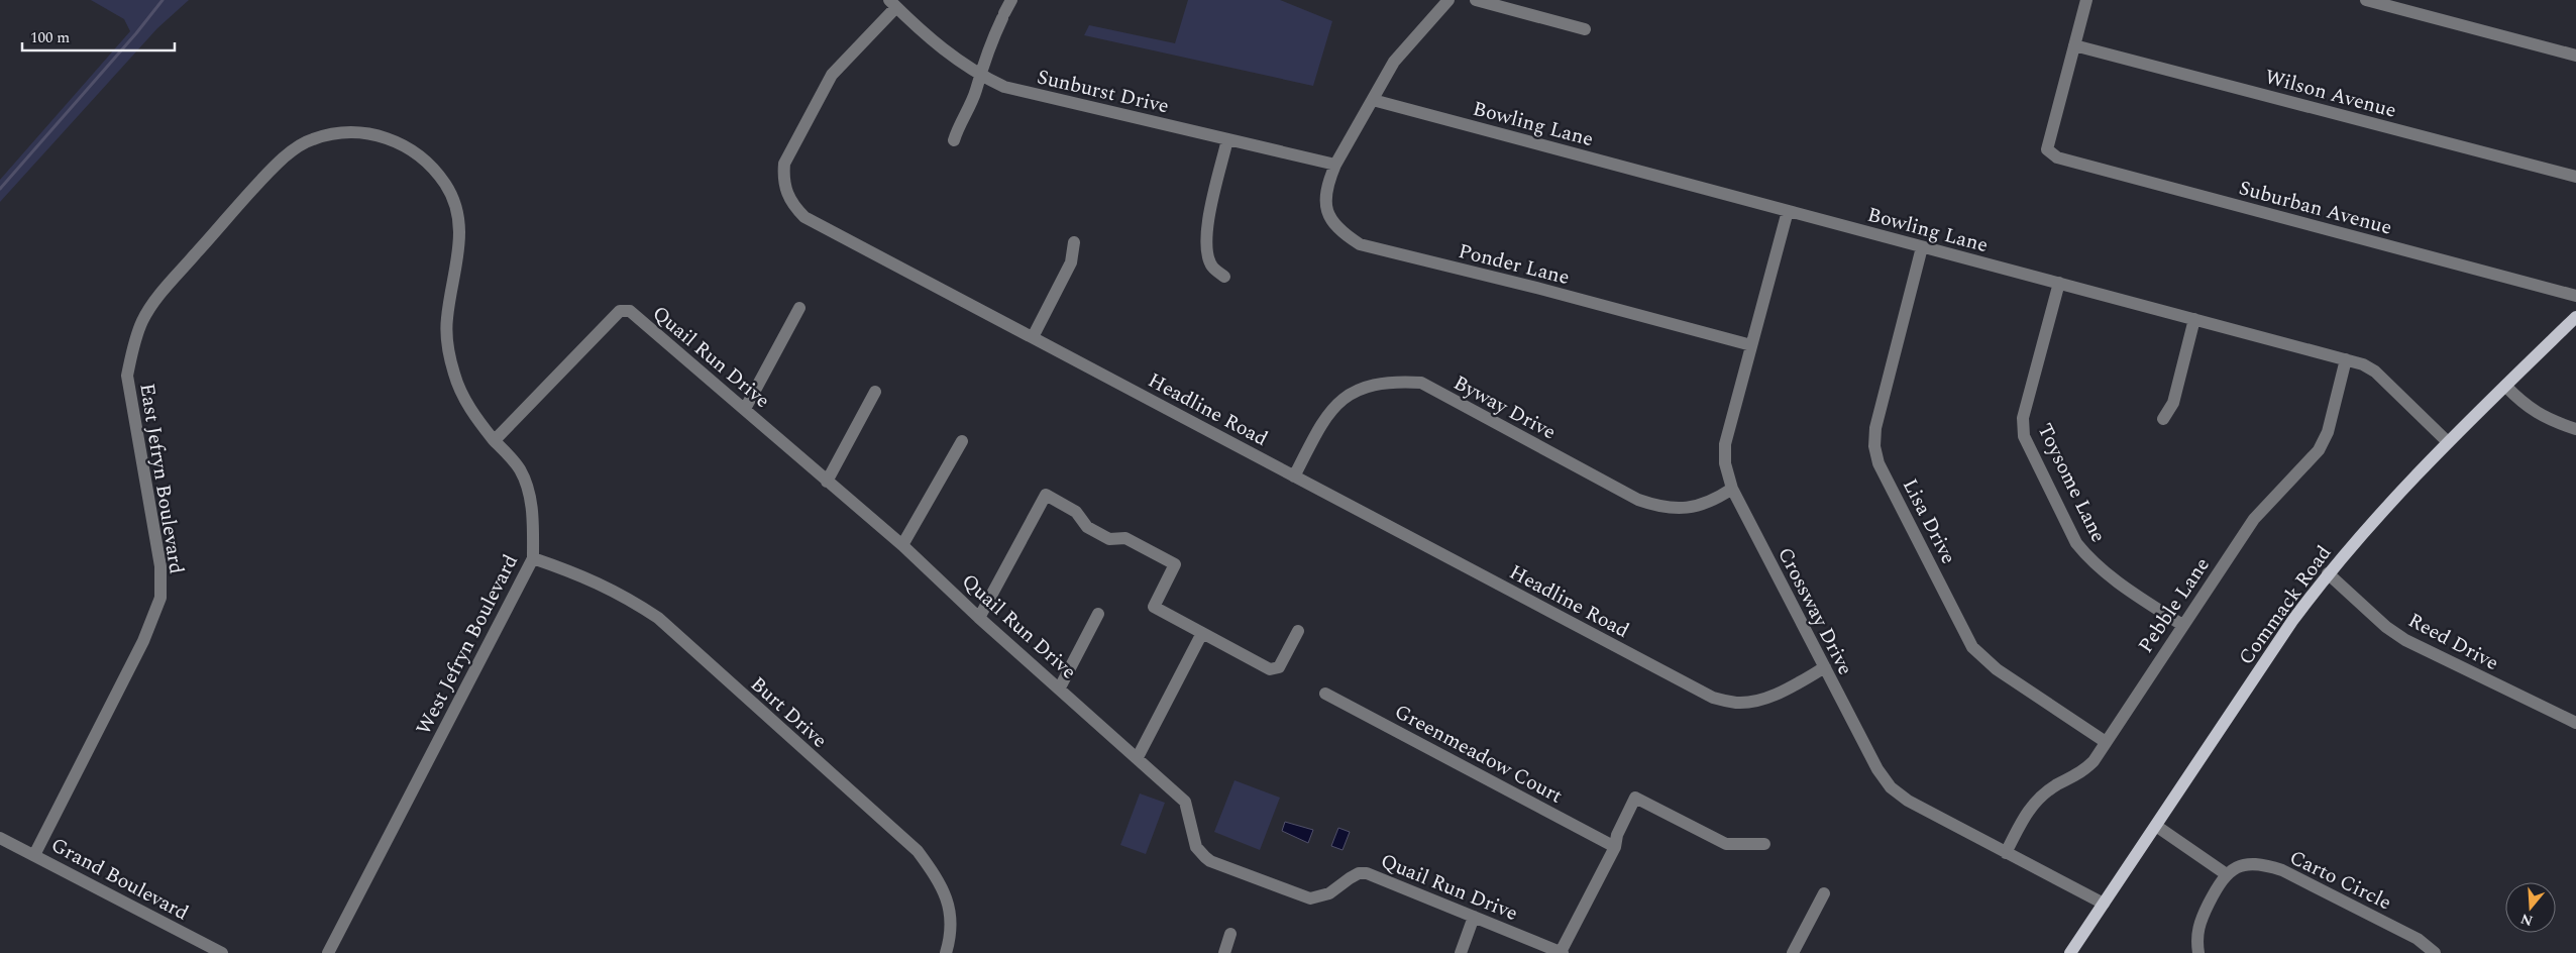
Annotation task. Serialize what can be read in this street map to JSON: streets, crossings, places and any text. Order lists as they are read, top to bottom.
{
  "streets": {
    "main road": ["Commack Road"],
    "street": [
      "Sunburst Drive",
      "Wilson Avenue",
      "Bowling Lane",
      "Suburban Avenue",
      "Ponder Lane",
      "Quail Run Drive",
      "Byway Drive",
      "Headline Road",
      "East Jefryn Boulevard",
      "Toysome Lane",
      "Lisa Drive",
      "Pebble Lane",
      "Crossway Drive",
      "Reed Drive",
      "West Jefryn Boulevard",
      "Burt Drive",
      "Greenmeadow Court",
      "Grand Boulevard",
      "Carto Circle"
    ]
  },
  "crossings": [
    ["Sunburst Drive", "Ponder Lane"],
    ["Sunburst Drive", "Headline Road"],
    ["Wilson Avenue", "Suburban Avenue"],
    ["Bowling Lane", "Ponder Lane"],
    ["Bowling Lane", "Toysome Lane"],
    ["Bowling Lane", "Lisa Drive"],
    ["Bowling Lane", "Pebble Lane"],
    ["Bowling Lane", "Commack Road"],
    ["Bowling Lane", "Crossway Drive"],
    ["Ponder Lane", "Crossway Drive"],
    ["Quail Run Drive", "West Jefryn Boulevard"],
    ["Byway Drive", "Headline Road"],
    ["Byway Drive", "Crossway Drive"],
    ["Headline Road", "Crossway Drive"],
    ["East Jefryn Boulevard", "West Jefryn Boulevard"],
    ["East Jefryn Boulevard", "Grand Boulevard"],
    ["Toysome Lane", "Pebble Lane"],
    ["Lisa Drive", "Pebble Lane"],
    ["Pebble Lane", "Crossway Drive"],
    ["Commack Road", "Crossway Drive"],
    ["Commack Road", "Reed Drive"],
    ["West Jefryn Boulevard", "Burt Drive"]
  ],
  "scale_bar": "100 m",
  "north": "bottom"
}
